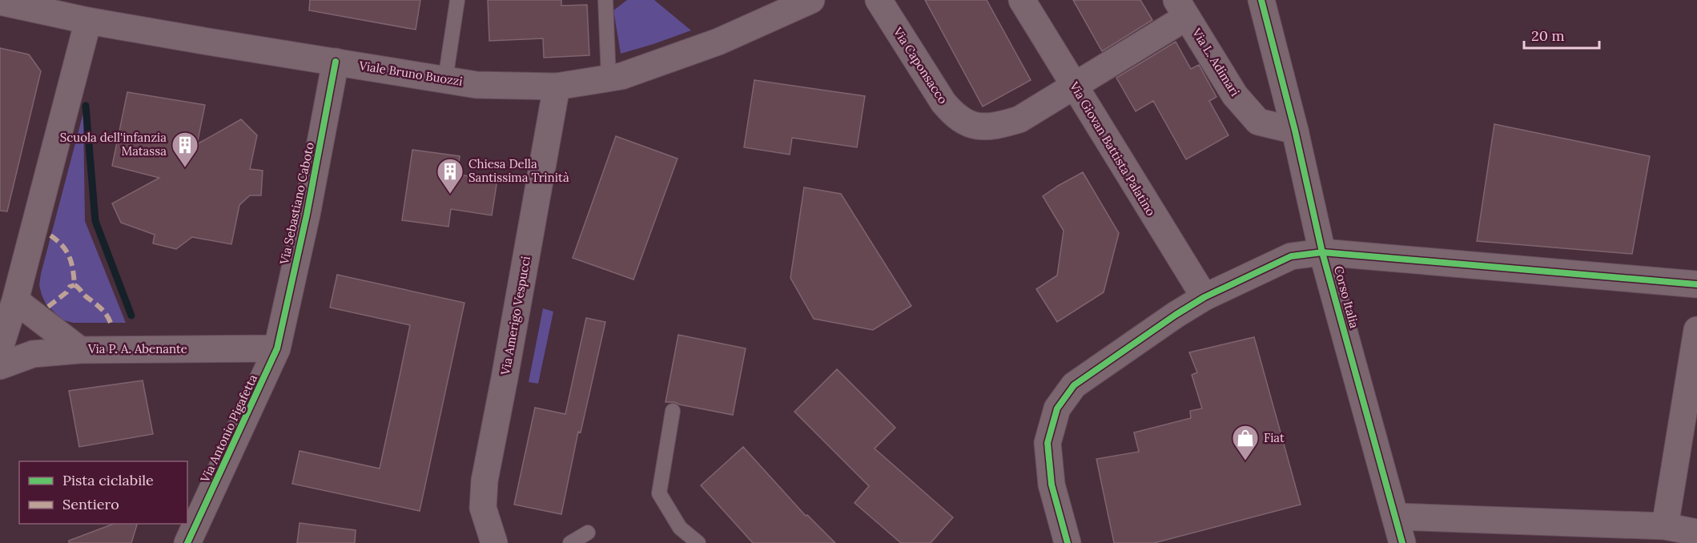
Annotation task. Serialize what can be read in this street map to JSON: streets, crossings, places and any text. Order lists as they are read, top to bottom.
{
  "streets": {
    "street": [
      "Via L. Adimari",
      "Via Caponsacco",
      "Viale Bruno Buozzi",
      "Via Giovan Battista Palatino",
      "Via Sebastiano Caboto",
      "Corso Italia",
      "Via Amerigo Vespucci",
      "Via P. A. Abenante",
      "Via Antonio Pigafetta"
    ]
  },
  "crossings": [
    ["Via L. Adimari", "Via Caponsacco"],
    ["Via L. Adimari", "Via Giovan Battista Palatino"],
    ["Via L. Adimari", "Corso Italia"],
    ["Via Caponsacco", "Via Giovan Battista Palatino"],
    ["Viale Bruno Buozzi", "Via Sebastiano Caboto"],
    ["Viale Bruno Buozzi", "Via Amerigo Vespucci"],
    ["Via Sebastiano Caboto", "Via P. A. Abenante"],
    ["Via Sebastiano Caboto", "Via Antonio Pigafetta"],
    ["Via P. A. Abenante", "Via Antonio Pigafetta"]
  ],
  "places": {
    "building": ["Scuola dell'infanzia Matassa", "Chiesa Della Santissima Trinità"],
    "shop": ["Fiat"]
  },
  "legend": ["Pista ciclabile", "Sentiero"],
  "scale_bar": "20 m"
}
